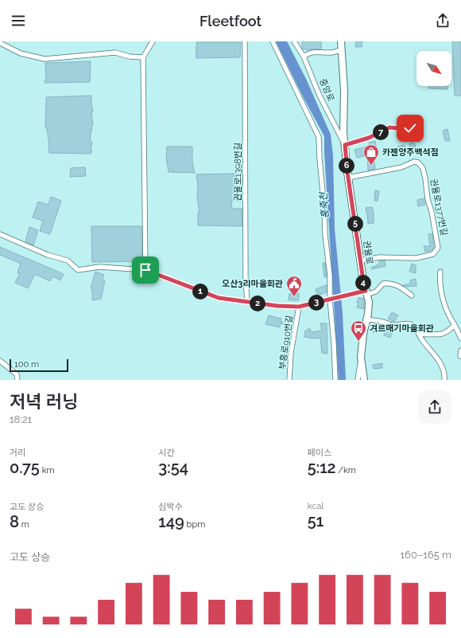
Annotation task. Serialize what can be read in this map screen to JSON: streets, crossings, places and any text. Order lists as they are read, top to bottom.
{
  "streets": {
    "main road": ["권율로"],
    "street": [
      "중앙로",
      "권율로1398번길",
      "권율로1377번길",
      "부흥로910번길"
    ]
  },
  "crossings": [
    ["중앙로", "권율로"],
    ["권율로1377번길", "권율로"]
  ],
  "water": ["홍죽천"],
  "places": {
    "shop": ["카젠양주백석점"],
    "public building": ["오산3리마을회관"],
    "bus stop": ["겨르매기마을회관"]
  },
  "scale_bar": "100 m",
  "north": "bottom right",
  "page": {
    "header": "Fleetfoot",
    "pins": [
      "7",
      "6",
      "5",
      "4",
      "1",
      "3",
      "2"
    ],
    "scale": "100 m",
    "heading": ["저녁 러닝", "18:21"],
    "stats": [
      ["거리", "0.75 km"],
      ["시간", "3:54"],
      ["페이스", "5:12 /km"],
      ["고도 상승", "8 m"],
      ["심박수", "149 bpm"],
      ["kcal", "51"]
    ],
    "chart": ["고도 상승", "160–165 m"]
  }
}
